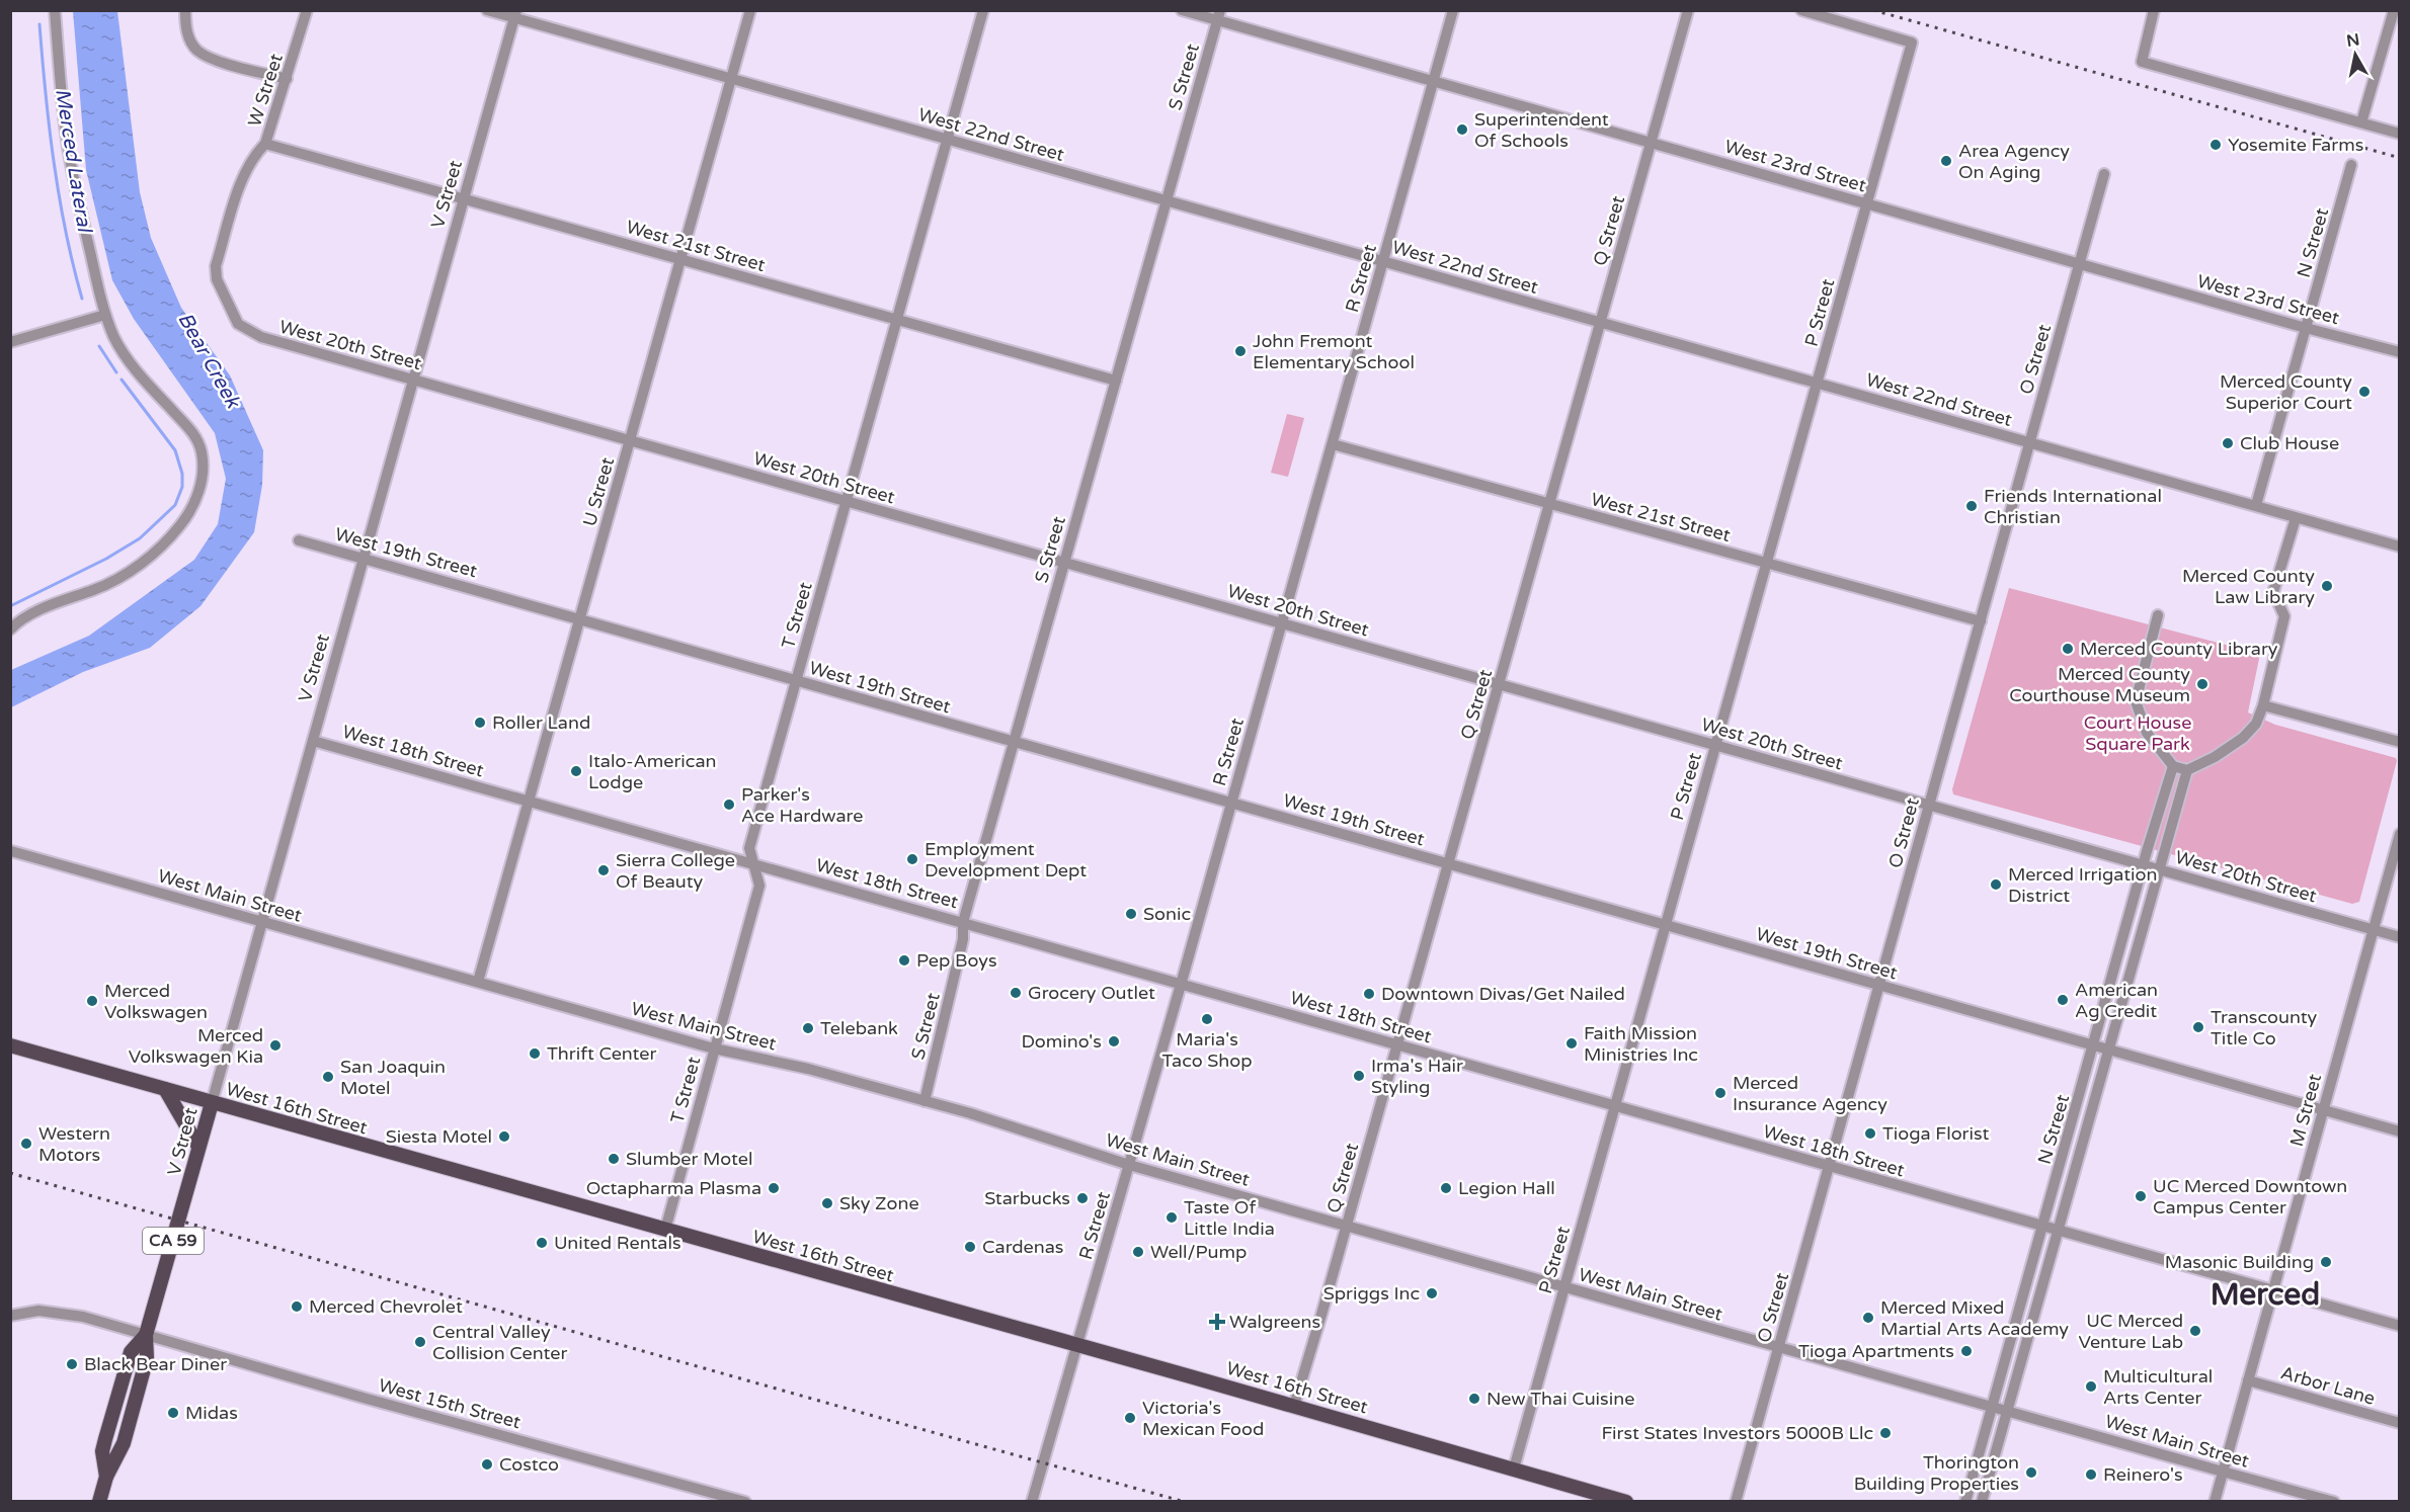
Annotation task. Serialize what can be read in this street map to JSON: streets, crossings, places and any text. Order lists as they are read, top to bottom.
{
  "streets": {
    "main road": ["V Street", "West 16th Street", "CA 59"],
    "street": [
      "S Street",
      "W Street",
      "West 22nd Street",
      "West 23rd Street",
      "Q Street",
      "N Street",
      "West 21st Street",
      "R Street",
      "P Street",
      "West 20th Street",
      "O Street",
      "U Street",
      "West 19th Street",
      "T Street",
      "West 18th Street",
      "West Main Street",
      "M Street",
      "Arbor Lane",
      "West 15th Street"
    ]
  },
  "crossings": [
    ["S Street", "West 22nd Street"],
    ["S Street", "West 23rd Street"],
    ["S Street", "West 21st Street"],
    ["S Street", "West 20th Street"],
    ["S Street", "West 19th Street"],
    ["S Street", "West 18th Street"],
    ["S Street", "West Main Street"],
    ["W Street", "West 21st Street"],
    ["W Street", "West 20th Street"],
    ["West 22nd Street", "V Street"],
    ["West 22nd Street", "Q Street"],
    ["West 22nd Street", "N Street"],
    ["West 22nd Street", "R Street"],
    ["West 22nd Street", "P Street"],
    ["West 22nd Street", "O Street"],
    ["West 22nd Street", "U Street"],
    ["West 22nd Street", "T Street"],
    ["West 23rd Street", "Q Street"],
    ["West 23rd Street", "N Street"],
    ["West 23rd Street", "R Street"],
    ["West 23rd Street", "P Street"],
    ["West 23rd Street", "O Street"],
    ["V Street", "West 21st Street"],
    ["V Street", "West 20th Street"],
    ["V Street", "West 19th Street"],
    ["V Street", "West 18th Street"],
    ["V Street", "West Main Street"],
    ["V Street", "West 16th Street"],
    ["V Street", "West 15th Street"],
    ["Q Street", "West 21st Street"],
    ["Q Street", "West 20th Street"],
    ["Q Street", "West 19th Street"],
    ["Q Street", "West 18th Street"],
    ["Q Street", "West Main Street"],
    ["Q Street", "West 16th Street"],
    ["N Street", "West 20th Street"],
    ["N Street", "West 19th Street"],
    ["N Street", "West 18th Street"],
    ["N Street", "West Main Street"],
    ["West 21st Street", "R Street"],
    ["West 21st Street", "P Street"],
    ["West 21st Street", "O Street"],
    ["West 21st Street", "U Street"],
    ["West 21st Street", "T Street"],
    ["R Street", "West 20th Street"],
    ["R Street", "West 19th Street"],
    ["R Street", "West 18th Street"],
    ["R Street", "West Main Street"],
    ["R Street", "West 16th Street"],
    ["P Street", "West 20th Street"],
    ["P Street", "West 19th Street"],
    ["P Street", "West 18th Street"],
    ["P Street", "West Main Street"],
    ["P Street", "West 16th Street"],
    ["West 20th Street", "O Street"],
    ["West 20th Street", "U Street"],
    ["West 20th Street", "T Street"],
    ["West 20th Street", "M Street"],
    ["O Street", "West 19th Street"],
    ["O Street", "West 18th Street"],
    ["O Street", "West Main Street"],
    ["U Street", "West 19th Street"],
    ["U Street", "West 18th Street"],
    ["U Street", "West Main Street"],
    ["West 19th Street", "T Street"],
    ["West 19th Street", "M Street"],
    ["T Street", "West 18th Street"],
    ["T Street", "West Main Street"],
    ["T Street", "West 16th Street"],
    ["West 18th Street", "M Street"],
    ["West Main Street", "M Street"],
    ["M Street", "Arbor Lane"]
  ],
  "districts": ["Merced"],
  "water": ["Merced Lateral", "Bear Creek"],
  "parks": ["Court House Square Park"],
  "places": {
    "other": [
      "Superintendent Of Schools",
      "Yosemite Farms",
      "Area Agency On Aging",
      "John Fremont Elementary School",
      "Merced County Superior Court",
      "Club House",
      "Friends International Christian",
      "Merced County Law Library",
      "Merced County Library",
      "Merced County Courthouse Museum",
      "Roller Land",
      "Italo-American Lodge",
      "Parker's Ace Hardware",
      "Employment Development Dept",
      "Sierra College Of Beauty",
      "Merced Irrigation District",
      "Sonic",
      "Pep Boys",
      "Grocery Outlet",
      "Downtown Divas/Get Nailed",
      "American Ag Credit",
      "Merced Volkswagen",
      "Maria's Taco Shop",
      "Transcounty Title Co",
      "Telebank",
      "Domino's",
      "Faith Mission Ministries Inc",
      "Merced Volkswagen Kia",
      "Thrift Center",
      "Irma's Hair Styling",
      "San Joaquin Motel",
      "Merced Insurance Agency",
      "Tioga Florist",
      "Siesta Motel",
      "Western Motors",
      "Slumber Motel",
      "Octapharma Plasma",
      "Legion Hall",
      "UC Merced Downtown Campus Center",
      "Starbucks",
      "Sky Zone",
      "Taste Of Little India",
      "United Rentals",
      "Cardenas",
      "Well/Pump",
      "Masonic Building",
      "Spriggs Inc",
      "Merced Chevrolet",
      "Merced Mixed Martial Arts Academy",
      "UC Merced Venture Lab",
      "Central Valley Collision Center",
      "Tioga Apartments",
      "Black Bear Diner",
      "Multicultural Arts Center",
      "New Thai Cuisine",
      "Midas",
      "Victoria's Mexican Food",
      "First States Investors 5000B Llc",
      "Costco",
      "Thorington Building Properties",
      "Reinero's"
    ],
    "health": ["Walgreens"]
  },
  "north": "top"
}
